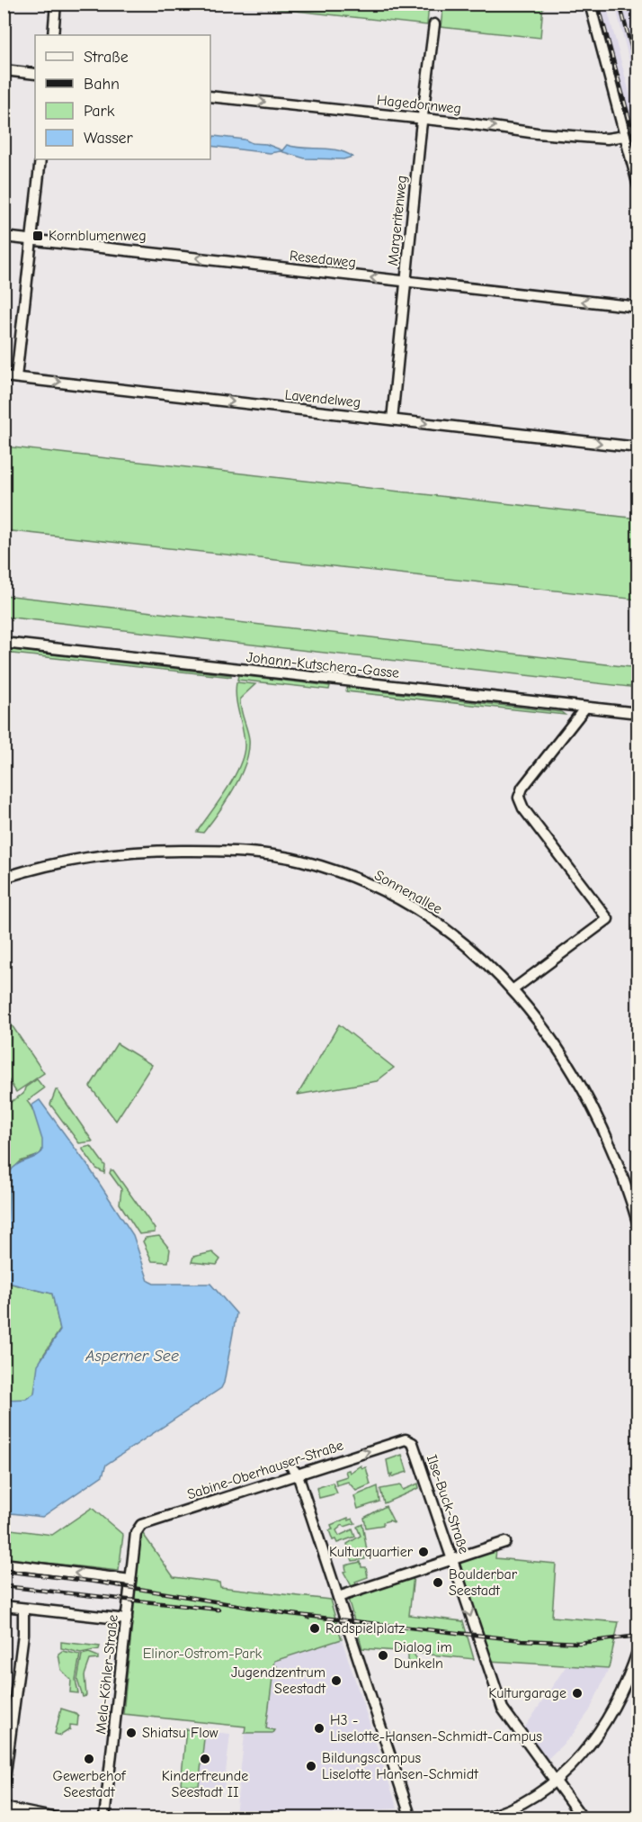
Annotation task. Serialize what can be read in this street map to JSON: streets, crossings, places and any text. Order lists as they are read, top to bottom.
{
  "streets": {
    "street": [
      "Hagedornweg",
      "Margeritenweg",
      "Resedaweg",
      "Lavendelweg",
      "Johann-Kutschera-Gasse",
      "Sonnenallee",
      "Sabine-Oberhauser-Straße",
      "Ilse-Buck-Straße",
      "Mela-Köhler-Straße"
    ]
  },
  "crossings": [
    ["Hagedornweg", "Margeritenweg"],
    ["Margeritenweg", "Resedaweg"],
    ["Margeritenweg", "Lavendelweg"],
    ["Sabine-Oberhauser-Straße", "Ilse-Buck-Straße"],
    ["Sabine-Oberhauser-Straße", "Mela-Köhler-Straße"]
  ],
  "one_way": [
    "Hagedornweg",
    "Resedaweg",
    "Lavendelweg",
    "Sabine-Oberhauser-Straße",
    "Ilse-Buck-Straße"
  ],
  "water": ["Asperner See"],
  "parks": ["Elinor-Ostrom-Park"],
  "places": {
    "transit": ["Kornblumenweg"],
    "other": [
      "Kulturquartier",
      "Boulderbar Seestadt",
      "Radspielplatz",
      "Dialog im Dunkeln",
      "Jugendzentrum Seestadt",
      "Kulturgarage",
      "H3 - Liselotte-Hansen-Schmidt-Campus",
      "Shiatsu Flow",
      "Gewerbehof Seestadt",
      "Kinderfreunde Seestadt II",
      "Bildungscampus Liselotte Hansen-Schmidt"
    ]
  },
  "legend": [
    "Straße",
    "Bahn",
    "Park",
    "Wasser"
  ]
}
